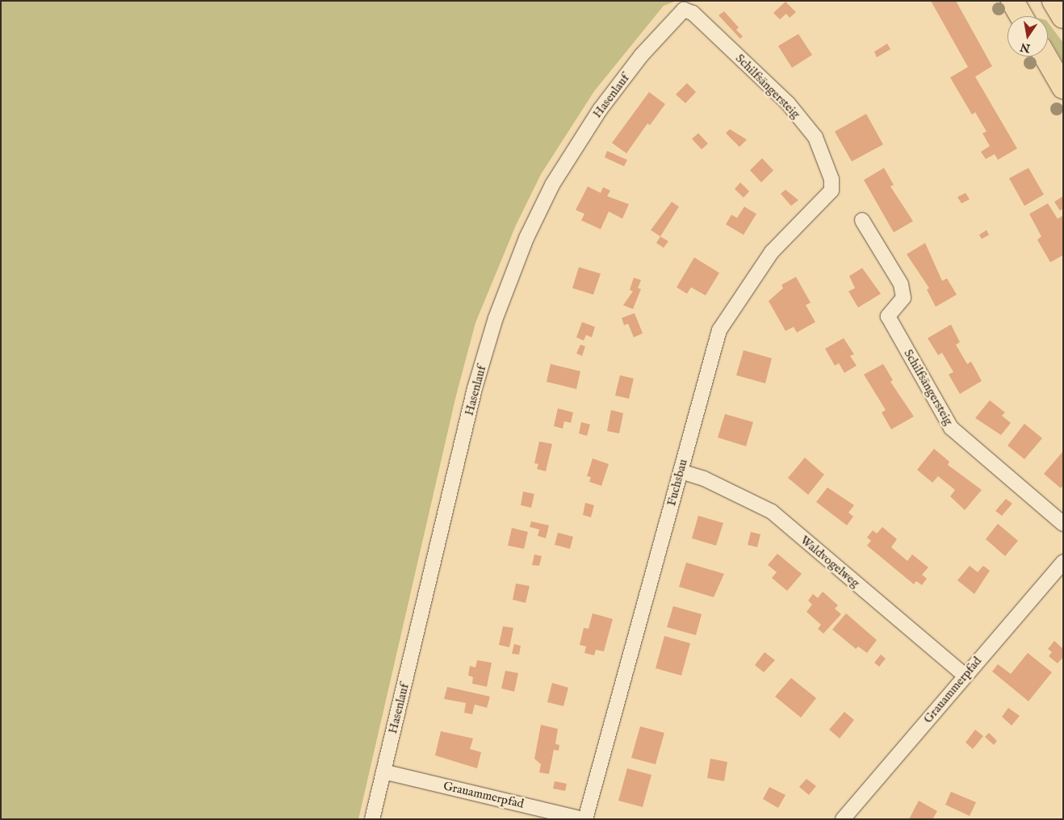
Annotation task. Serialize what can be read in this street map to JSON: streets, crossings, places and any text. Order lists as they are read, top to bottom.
{
  "streets": {
    "street": [
      "Schilfsängersteig",
      "Hasenlauf",
      "Fuchsbau",
      "Waldvogelweg",
      "Grauammerpfad"
    ]
  },
  "crossings": [
    ["Schilfsängersteig", "Hasenlauf"],
    ["Schilfsängersteig", "Fuchsbau"],
    ["Hasenlauf", "Grauammerpfad"],
    ["Fuchsbau", "Waldvogelweg"],
    ["Fuchsbau", "Grauammerpfad"],
    ["Waldvogelweg", "Grauammerpfad"]
  ],
  "north": "bottom"
}
